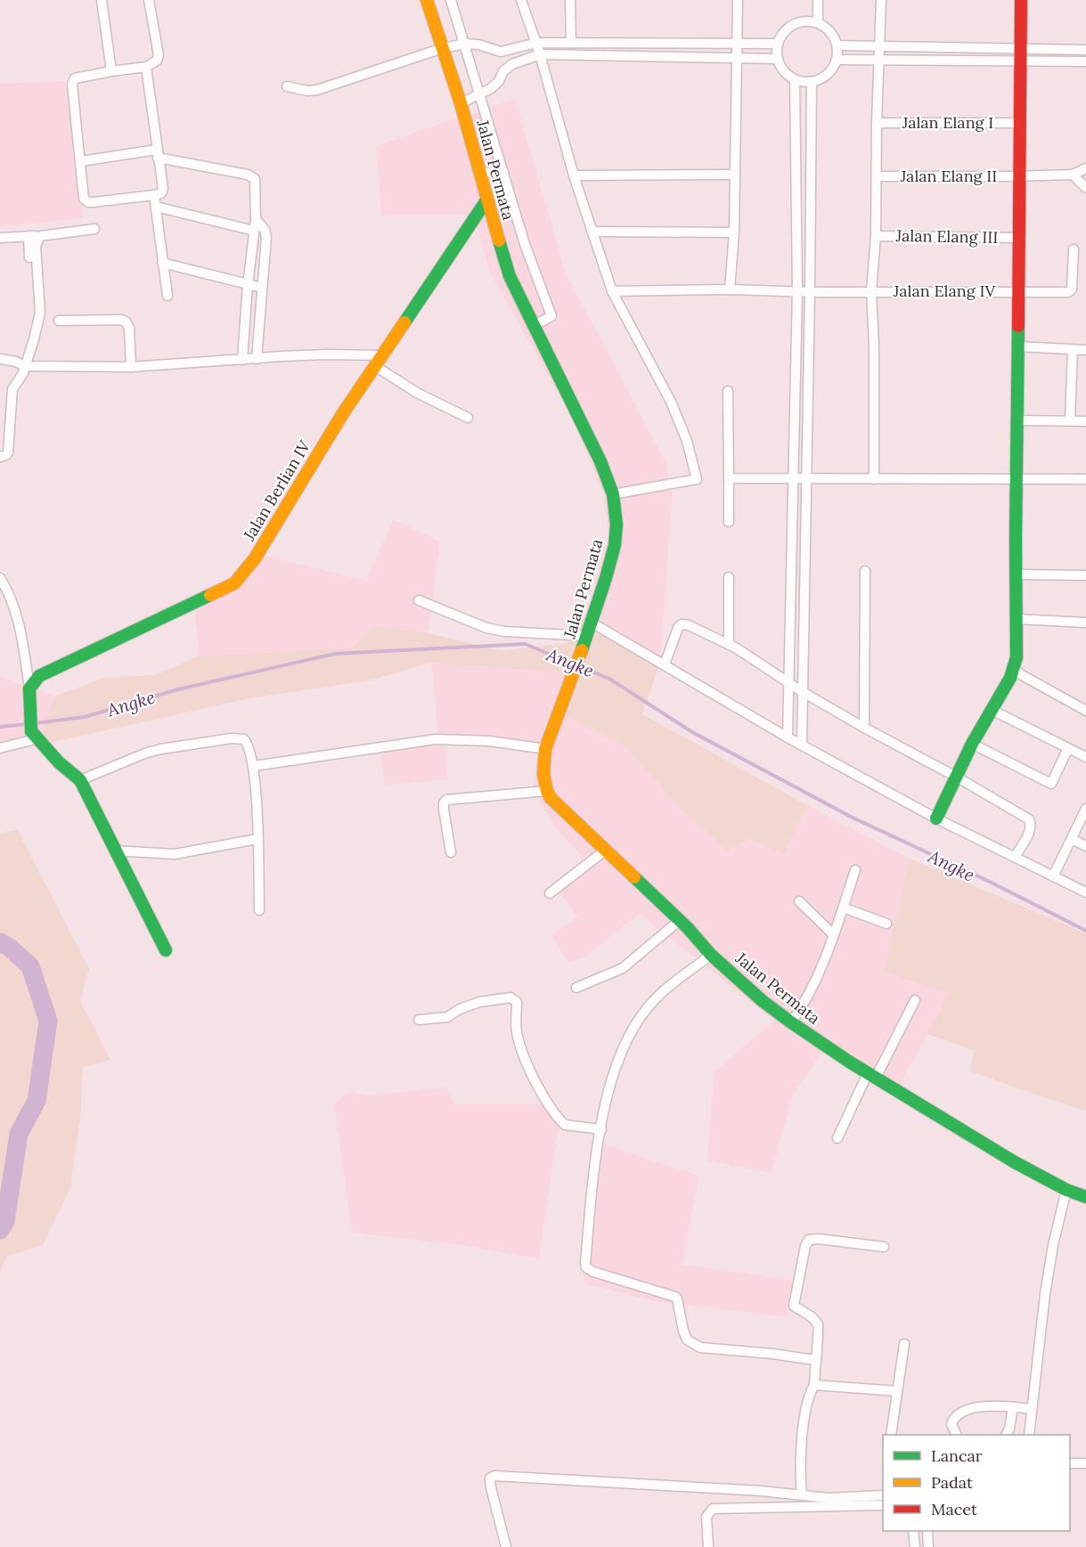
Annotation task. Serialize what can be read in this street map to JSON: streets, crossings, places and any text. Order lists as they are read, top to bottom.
{
  "streets": {
    "street": [
      "Jalan Elang I",
      "Jalan Permata",
      "Jalan Elang II",
      "Jalan Elang III",
      "Jalan Elang IV",
      "Jalan Berlian IV"
    ]
  },
  "crossings": [
    ["Jalan Permata", "Jalan Berlian IV"]
  ],
  "water": ["Angke"],
  "legend": ["Lancar", "Padat", "Macet"]
}
